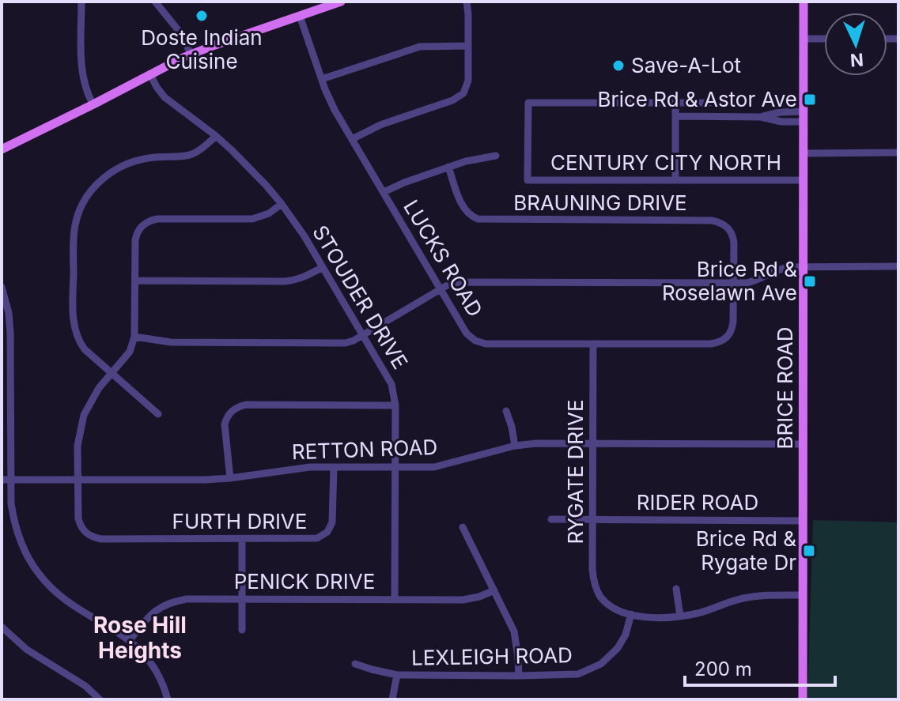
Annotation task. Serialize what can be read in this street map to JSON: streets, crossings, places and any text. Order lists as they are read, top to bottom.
{
  "streets": {
    "main road": ["BRICE ROAD"],
    "street": [
      "CENTURY CITY NORTH",
      "BRAUNING DRIVE",
      "LUCKS ROAD",
      "STOUDER DRIVE",
      "RETTON ROAD",
      "RYGATE DRIVE",
      "RIDER ROAD",
      "FURTH DRIVE",
      "PENICK DRIVE",
      "LEXLEIGH ROAD"
    ]
  },
  "crossings": [
    ["CENTURY CITY NORTH", "BRICE ROAD"],
    ["BRAUNING DRIVE", "LUCKS ROAD"],
    ["LUCKS ROAD", "RYGATE DRIVE"],
    ["STOUDER DRIVE", "RETTON ROAD"],
    ["STOUDER DRIVE", "PENICK DRIVE"],
    ["BRICE ROAD", "RETTON ROAD"],
    ["BRICE ROAD", "RIDER ROAD"],
    ["RETTON ROAD", "RYGATE DRIVE"],
    ["RETTON ROAD", "FURTH DRIVE"],
    ["RYGATE DRIVE", "RIDER ROAD"],
    ["RYGATE DRIVE", "LEXLEIGH ROAD"]
  ],
  "districts": ["Rose Hill Heights"],
  "places": {
    "other": ["Doste Indian Cuisine", "Save-A-Lot"],
    "transit": ["Brice Rd & Astor Ave", "Brice Rd & Roselawn Ave", "Brice Rd & Rygate Dr"]
  },
  "scale_bar": "200 m",
  "north": "bottom"
}
